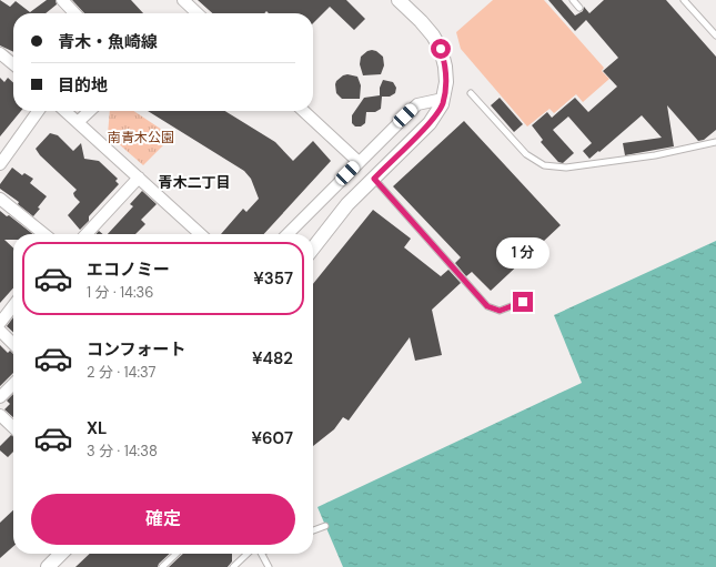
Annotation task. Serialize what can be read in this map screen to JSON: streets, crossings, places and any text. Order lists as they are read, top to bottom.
{
  "districts": ["青木二丁目"],
  "parks": ["南青木公園"],
  "page": {
    "banner": ["青木・魚崎線", "目的地"],
    "bubble": "1 分",
    "list": [
      {
        "name": "エコノミー",
        "note": "1 分 · 14:36",
        "value": "¥357"
      },
      {
        "name": "コンフォート",
        "note": "2 分 · 14:37",
        "value": "¥482"
      },
      {
        "name": "XL",
        "note": "3 分 · 14:38",
        "value": "¥607"
      }
    ],
    "buttons": "確定"
  }
}
